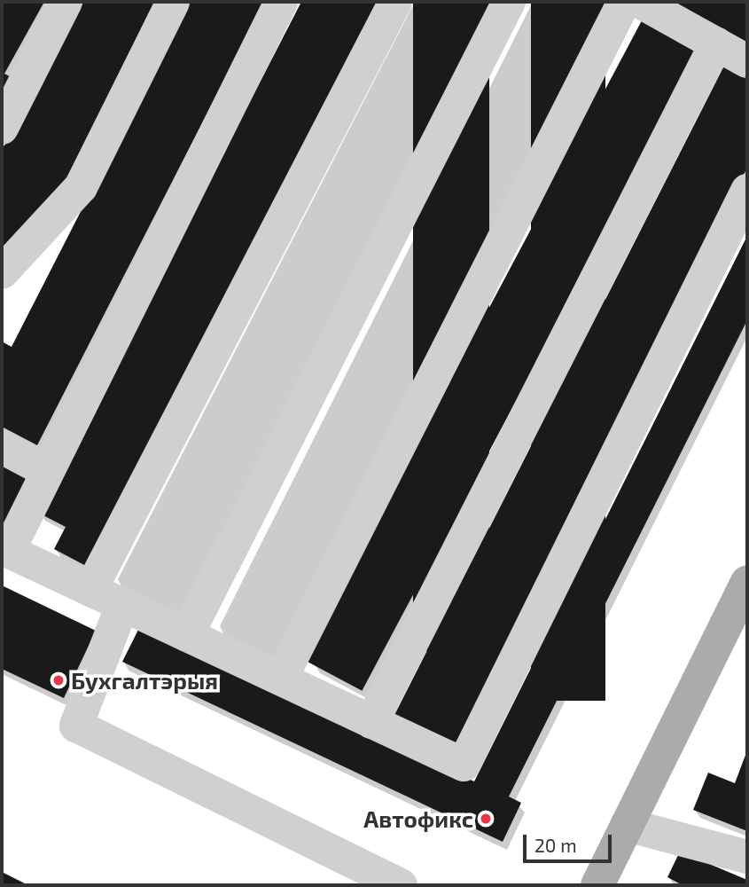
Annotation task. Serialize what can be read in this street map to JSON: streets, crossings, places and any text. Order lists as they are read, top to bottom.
{
  "places": ["Бухгалтэрыя", "Автофикс"],
  "scale_bar": "20 m"
}
